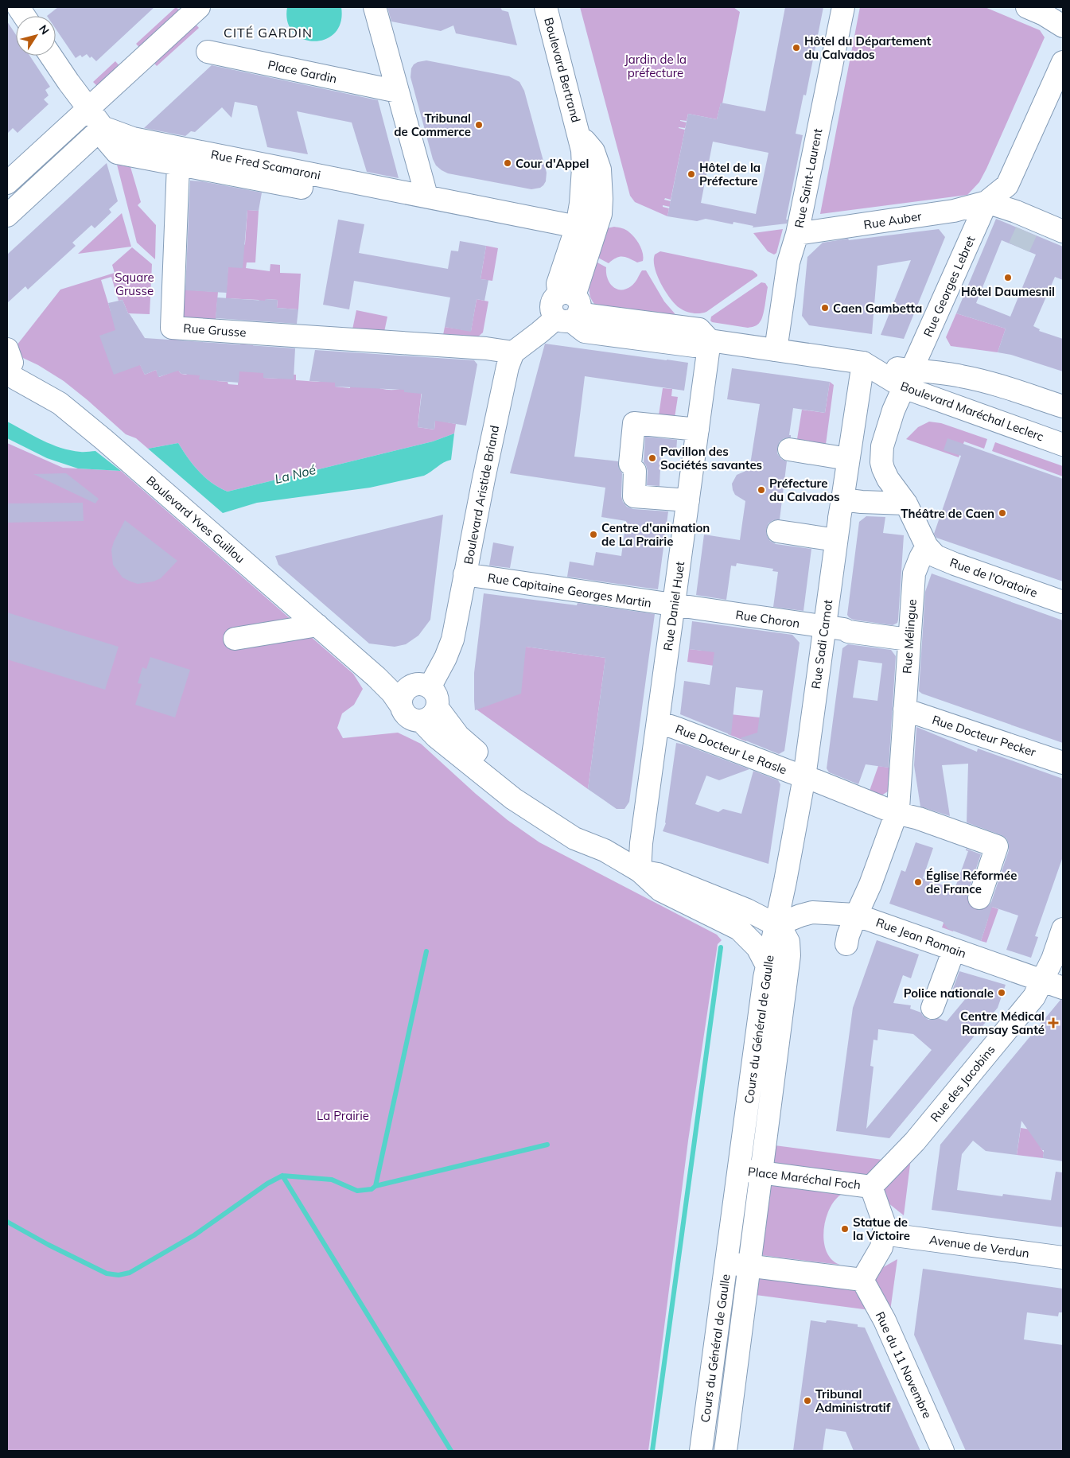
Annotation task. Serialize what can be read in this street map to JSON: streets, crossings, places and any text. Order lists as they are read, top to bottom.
{
  "streets": {
    "street": [
      "Boulevard Bertrand",
      "Place Gardin",
      "Rue Fred Scamaroni",
      "Rue Saint-Laurent",
      "Rue Auber",
      "Rue Georges Lebret",
      "Rue Grusse",
      "Boulevard Maréchal Leclerc",
      "Boulevard Aristide Briand",
      "Boulevard Yves Guillou",
      "Rue de l'Oratoire",
      "Rue Capitaine Georges Martin",
      "Rue Daniel Huet",
      "Rue Choron",
      "Rue Mélingue",
      "Rue Sadi Carnot",
      "Rue Docteur Pecker",
      "Rue Docteur Le Rasle",
      "Rue Jean Romain",
      "Cours du Général de Gaulle",
      "Rue des Jacobins",
      "Place Maréchal Foch",
      "Avenue de Verdun",
      "Rue du 11 Novembre"
    ]
  },
  "crossings": [
    ["Boulevard Bertrand", "Rue Fred Scamaroni"],
    ["Boulevard Bertrand", "Boulevard Maréchal Leclerc"],
    ["Rue Saint-Laurent", "Rue Auber"],
    ["Rue Saint-Laurent", "Boulevard Maréchal Leclerc"],
    ["Rue Auber", "Rue Georges Lebret"],
    ["Rue Georges Lebret", "Boulevard Maréchal Leclerc"],
    ["Rue Grusse", "Boulevard Aristide Briand"],
    ["Boulevard Maréchal Leclerc", "Rue Daniel Huet"],
    ["Boulevard Maréchal Leclerc", "Rue Sadi Carnot"],
    ["Boulevard Aristide Briand", "Boulevard Yves Guillou"],
    ["Boulevard Aristide Briand", "Rue Capitaine Georges Martin"],
    ["Rue de l'Oratoire", "Rue Mélingue"],
    ["Rue Capitaine Georges Martin", "Rue Daniel Huet"],
    ["Rue Capitaine Georges Martin", "Rue Choron"],
    ["Rue Daniel Huet", "Rue Choron"],
    ["Rue Daniel Huet", "Rue Docteur Le Rasle"],
    ["Rue Choron", "Rue Mélingue"],
    ["Rue Choron", "Rue Sadi Carnot"],
    ["Rue Mélingue", "Rue Docteur Pecker"],
    ["Rue Mélingue", "Rue Docteur Le Rasle"],
    ["Rue Mélingue", "Rue Jean Romain"],
    ["Rue Sadi Carnot", "Rue Docteur Le Rasle"],
    ["Rue Sadi Carnot", "Rue Jean Romain"],
    ["Rue Sadi Carnot", "Cours du Général de Gaulle"],
    ["Rue Jean Romain", "Cours du Général de Gaulle"],
    ["Rue Jean Romain", "Rue des Jacobins"],
    ["Cours du Général de Gaulle", "Place Maréchal Foch"],
    ["Rue des Jacobins", "Place Maréchal Foch"],
    ["Place Maréchal Foch", "Avenue de Verdun"]
  ],
  "districts": ["CITÉ GARDIN"],
  "water": ["La Noé"],
  "parks": ["Jardin de la préfecture", "Square Grusse", "La Prairie"],
  "places": {
    "other": [
      "Hôtel du Département du Calvados",
      "Tribunal de Commerce",
      "Cour d'Appel",
      "Hôtel de la Préfecture",
      "Hôtel Daumesnil",
      "Caen Gambetta",
      "Pavillon des Sociétés savantes",
      "Préfecture du Calvados",
      "Théâtre de Caen",
      "Centre d'animation de La Prairie",
      "Église Réformée de France",
      "Police nationale",
      "Statue de la Victoire",
      "Tribunal Administratif"
    ],
    "health": ["Centre Médical Ramsay Santé"]
  },
  "north": "top right"
}
